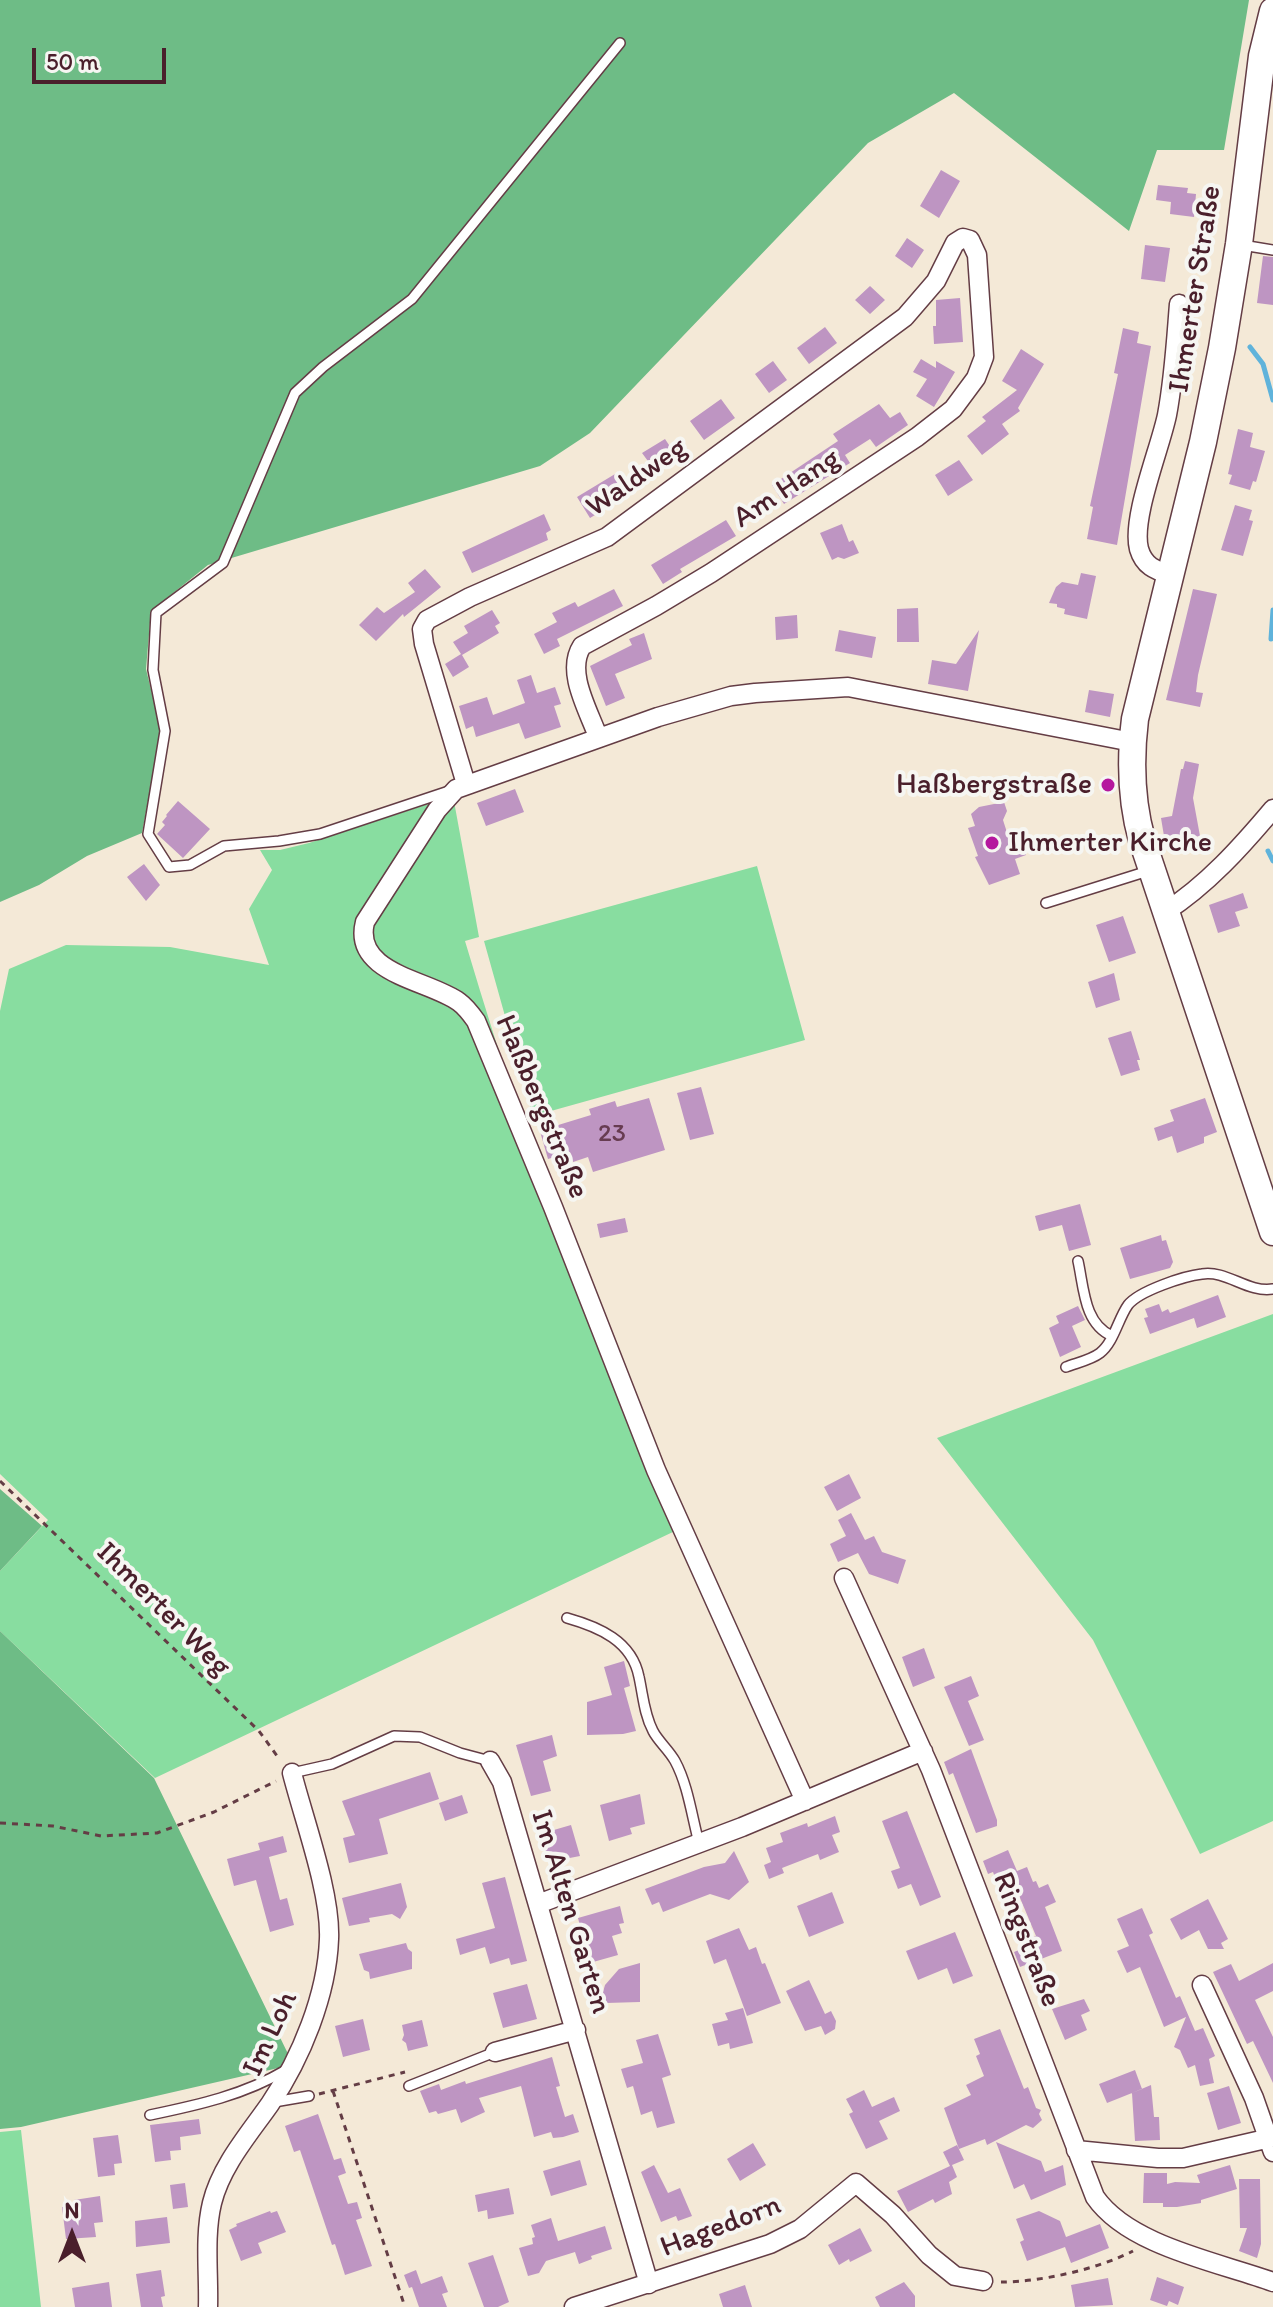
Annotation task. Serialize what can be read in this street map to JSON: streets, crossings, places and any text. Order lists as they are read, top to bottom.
{
  "streets": {
    "main road": ["Ihmerter Straße"],
    "street": [
      "Waldweg",
      "Am Hang",
      "Haßbergstraße",
      "Im Alten Garten",
      "Ringstraße",
      "Im Loh",
      "Hagedorn"
    ],
    "path": ["Ihmerter Weg"]
  },
  "crossings": [
    ["Waldweg", "Am Hang"],
    ["Waldweg", "Haßbergstraße"],
    ["Ihmerter Weg", "Im Alten Garten"],
    ["Ihmerter Weg", "Im Loh"],
    ["Im Alten Garten", "Im Loh"],
    ["Im Alten Garten", "Hagedorn"]
  ],
  "places": ["Haßbergstraße", "Ihmerter Kirche"],
  "house_numbers": ["23"],
  "scale_bar": "50 m",
  "north": "top"
}
